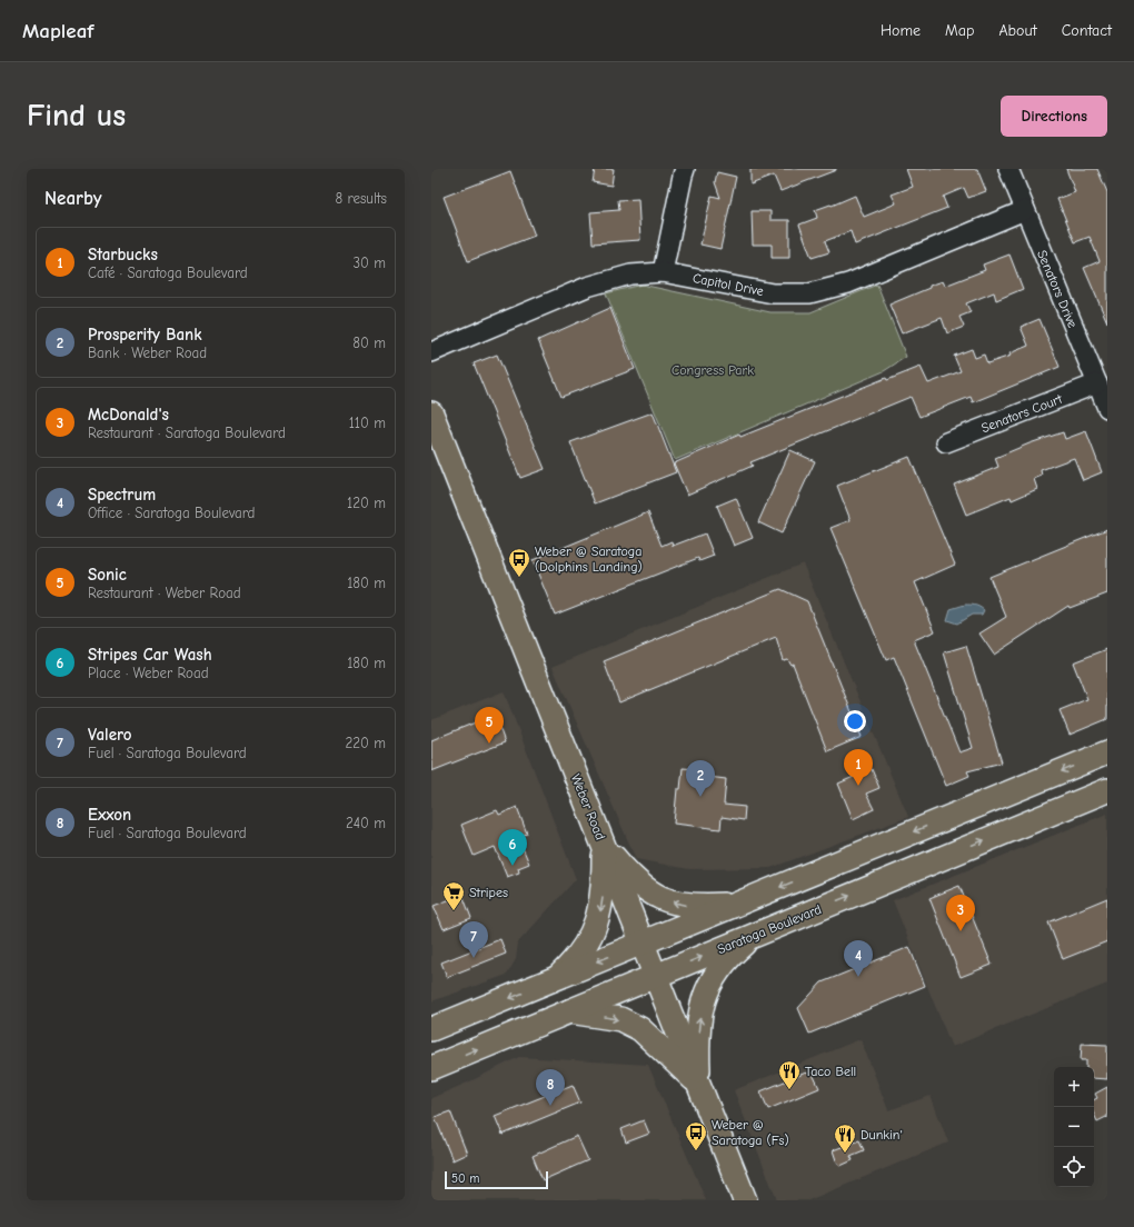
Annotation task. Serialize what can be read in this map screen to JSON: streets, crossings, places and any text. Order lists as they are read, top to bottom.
{
  "streets": {
    "main road": ["Weber Road", "Saratoga Boulevard"],
    "street": ["Capitol Drive", "Senators Drive", "Senators Court"]
  },
  "crossings": [
    ["Capitol Drive", "Senators Drive"],
    ["Senators Drive", "Senators Court"],
    ["Weber Road", "Saratoga Boulevard"]
  ],
  "parks": ["Congress Park"],
  "places": {
    "bus stop": ["Weber @ Saratoga (Dolphins Landing)", "Weber @ Saratoga (Fs)"],
    "supermarket": ["Stripes"],
    "restaurant": ["Taco Bell", "Dunkin'"]
  },
  "scale_bar": "50 m",
  "page": {
    "header": "Mapleaf",
    "nav": [
      "Home",
      "Map",
      "About",
      "Contact"
    ],
    "buttons": "Directions",
    "title": "Find us",
    "heading": ["Nearby", "8 results"],
    "list": [
      {
        "mark": "1",
        "name": "Starbucks",
        "note": "Café · Saratoga Boulevard",
        "value": "30 m"
      },
      {
        "mark": "2",
        "name": "Prosperity Bank",
        "note": "Bank · Weber Road",
        "value": "80 m"
      },
      {
        "mark": "3",
        "name": "McDonald's",
        "note": "Restaurant · Saratoga Boulevard",
        "value": "110 m"
      },
      {
        "mark": "4",
        "name": "Spectrum",
        "note": "Office · Saratoga Boulevard",
        "value": "120 m"
      },
      {
        "mark": "5",
        "name": "Sonic",
        "note": "Restaurant · Weber Road",
        "value": "180 m"
      },
      {
        "mark": "6",
        "name": "Stripes Car Wash",
        "note": "Place · Weber Road",
        "value": "180 m"
      },
      {
        "mark": "7",
        "name": "Valero",
        "note": "Fuel · Saratoga Boulevard",
        "value": "220 m"
      },
      {
        "mark": "8",
        "name": "Exxon",
        "note": "Fuel · Saratoga Boulevard",
        "value": "240 m"
      }
    ],
    "pins": [
      "5",
      "1",
      "2",
      "6",
      "3",
      "7",
      "4",
      "8"
    ],
    "map_buttons": ["+", "−"],
    "scale": "50 m"
  }
}
